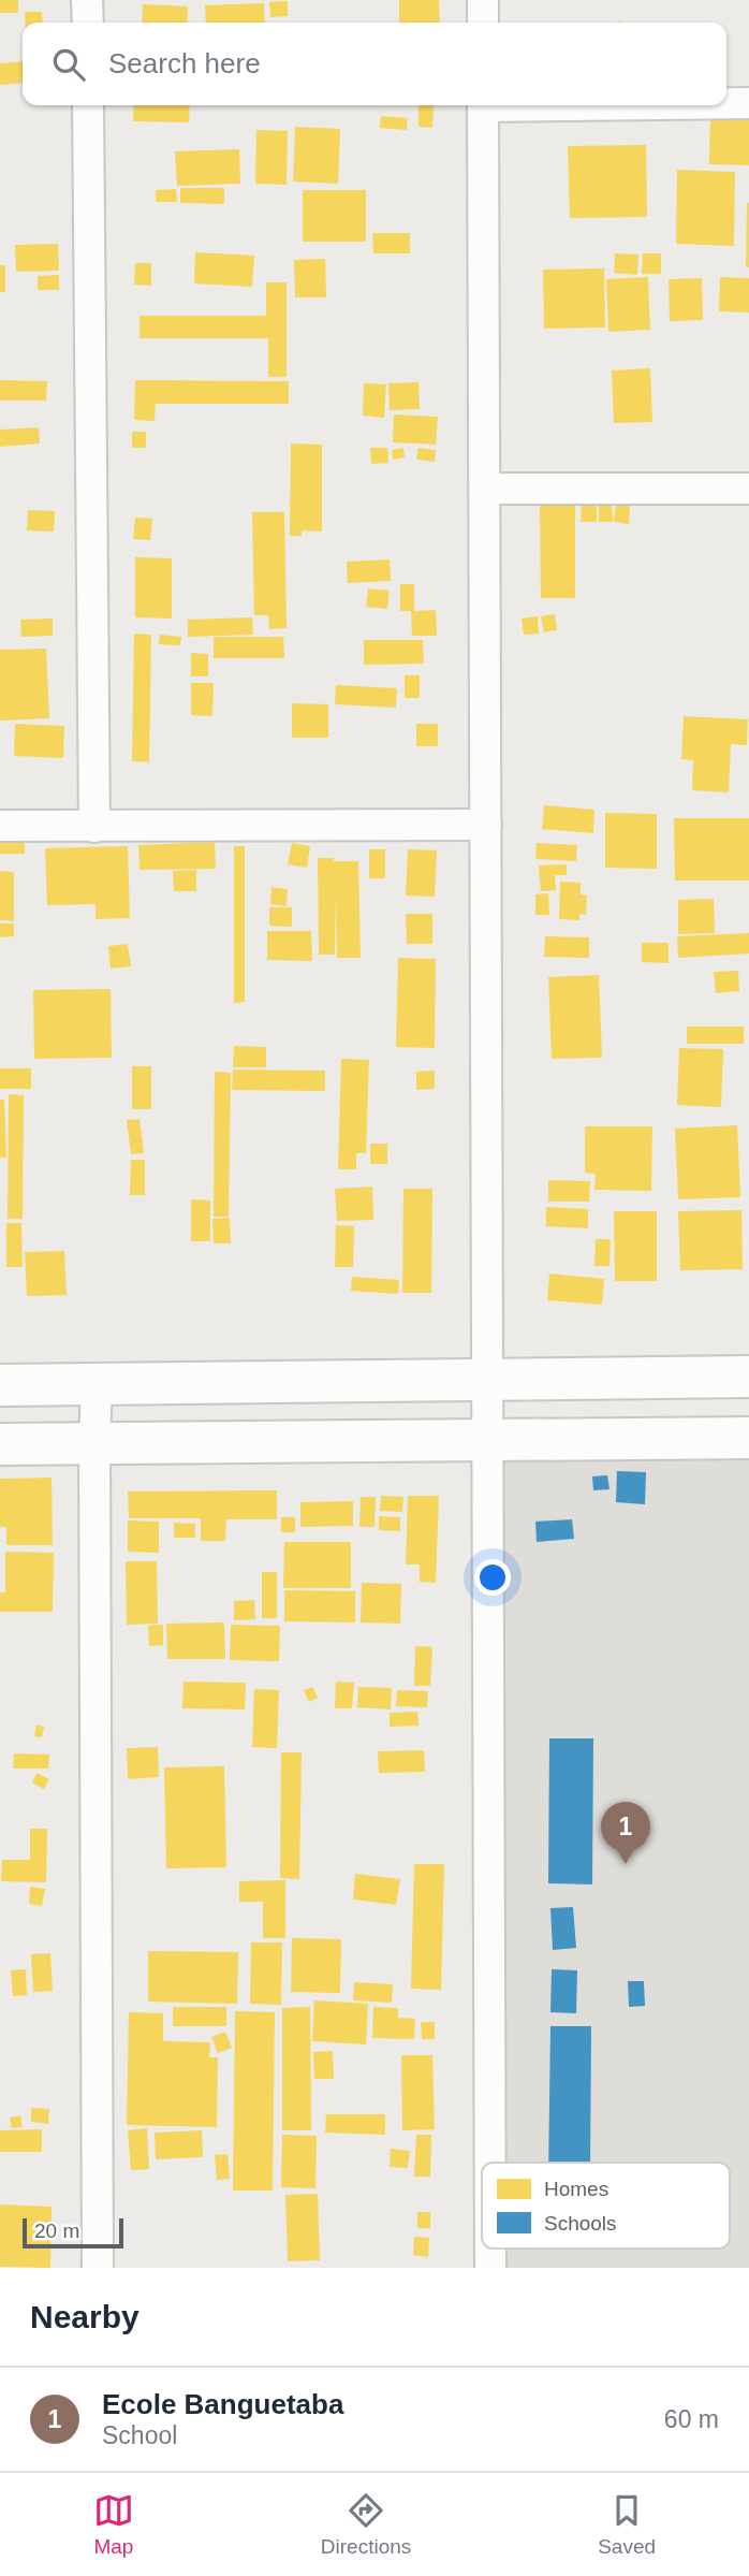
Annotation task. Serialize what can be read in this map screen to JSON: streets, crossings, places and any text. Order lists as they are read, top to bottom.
{
  "legend": ["Homes", "Schools"],
  "scale_bar": "20 m",
  "page": {
    "search": "Search here",
    "pins": "1",
    "scale": "20 m",
    "heading": "Nearby",
    "list": [
      {
        "mark": "1",
        "name": "Ecole Banguetaba",
        "note": "School",
        "value": "60 m"
      }
    ],
    "nav": ["Map", "Directions", "Saved"]
  }
}
